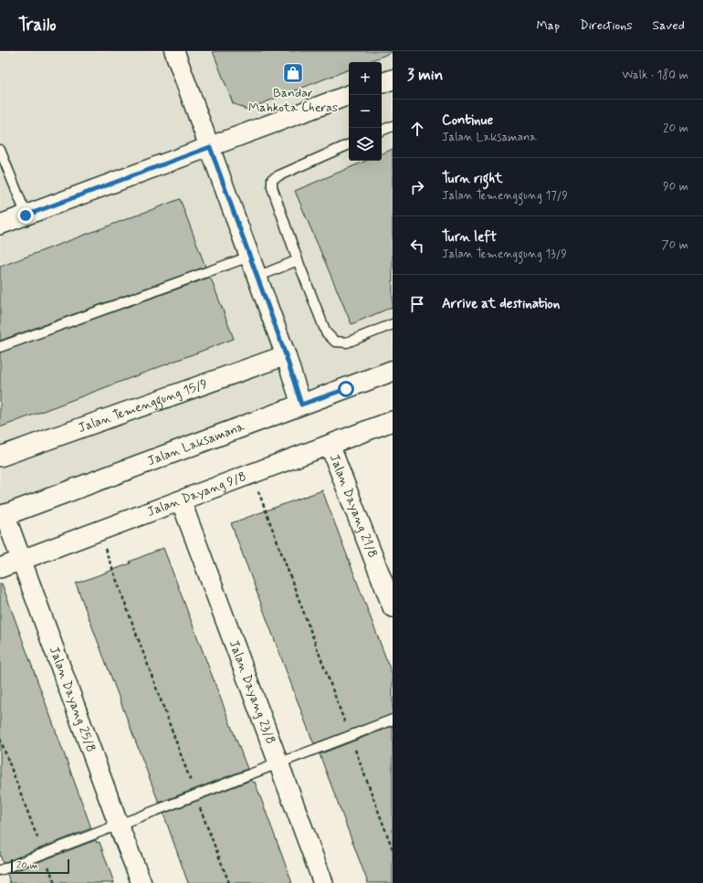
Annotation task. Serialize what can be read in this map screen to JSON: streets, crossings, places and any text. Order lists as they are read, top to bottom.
{
  "streets": {
    "street": [
      "Jalan Temenggung 15/9",
      "Jalan Laksamana",
      "Jalan Dayang 9/8",
      "Jalan Dayang 21/8",
      "Jalan Dayang 23/8",
      "Jalan Dayang 25/8"
    ]
  },
  "crossings": [
    ["Jalan Laksamana", "Jalan Dayang 25/8"],
    ["Jalan Dayang 9/8", "Jalan Dayang 21/8"],
    ["Jalan Dayang 9/8", "Jalan Dayang 23/8"],
    ["Jalan Dayang 9/8", "Jalan Dayang 25/8"]
  ],
  "places": {
    "shop": ["Bandar Mahkota Cheras"]
  },
  "scale_bar": "20 m",
  "page": {
    "header": "Trailo",
    "nav": ["Map", "Directions", "Saved"],
    "heading": ["3 min", "Walk · 180 m"],
    "map_buttons": ["+", "−"],
    "list": [
      ["Continue", "Jalan Laksamana", "20 m"],
      ["Turn right", "Jalan Temenggung 17/9", "90 m"],
      ["Turn left", "Jalan Temenggung 13/9", "70 m"],
      "Arrive at destination"
    ],
    "scale": "20 m"
  }
}
